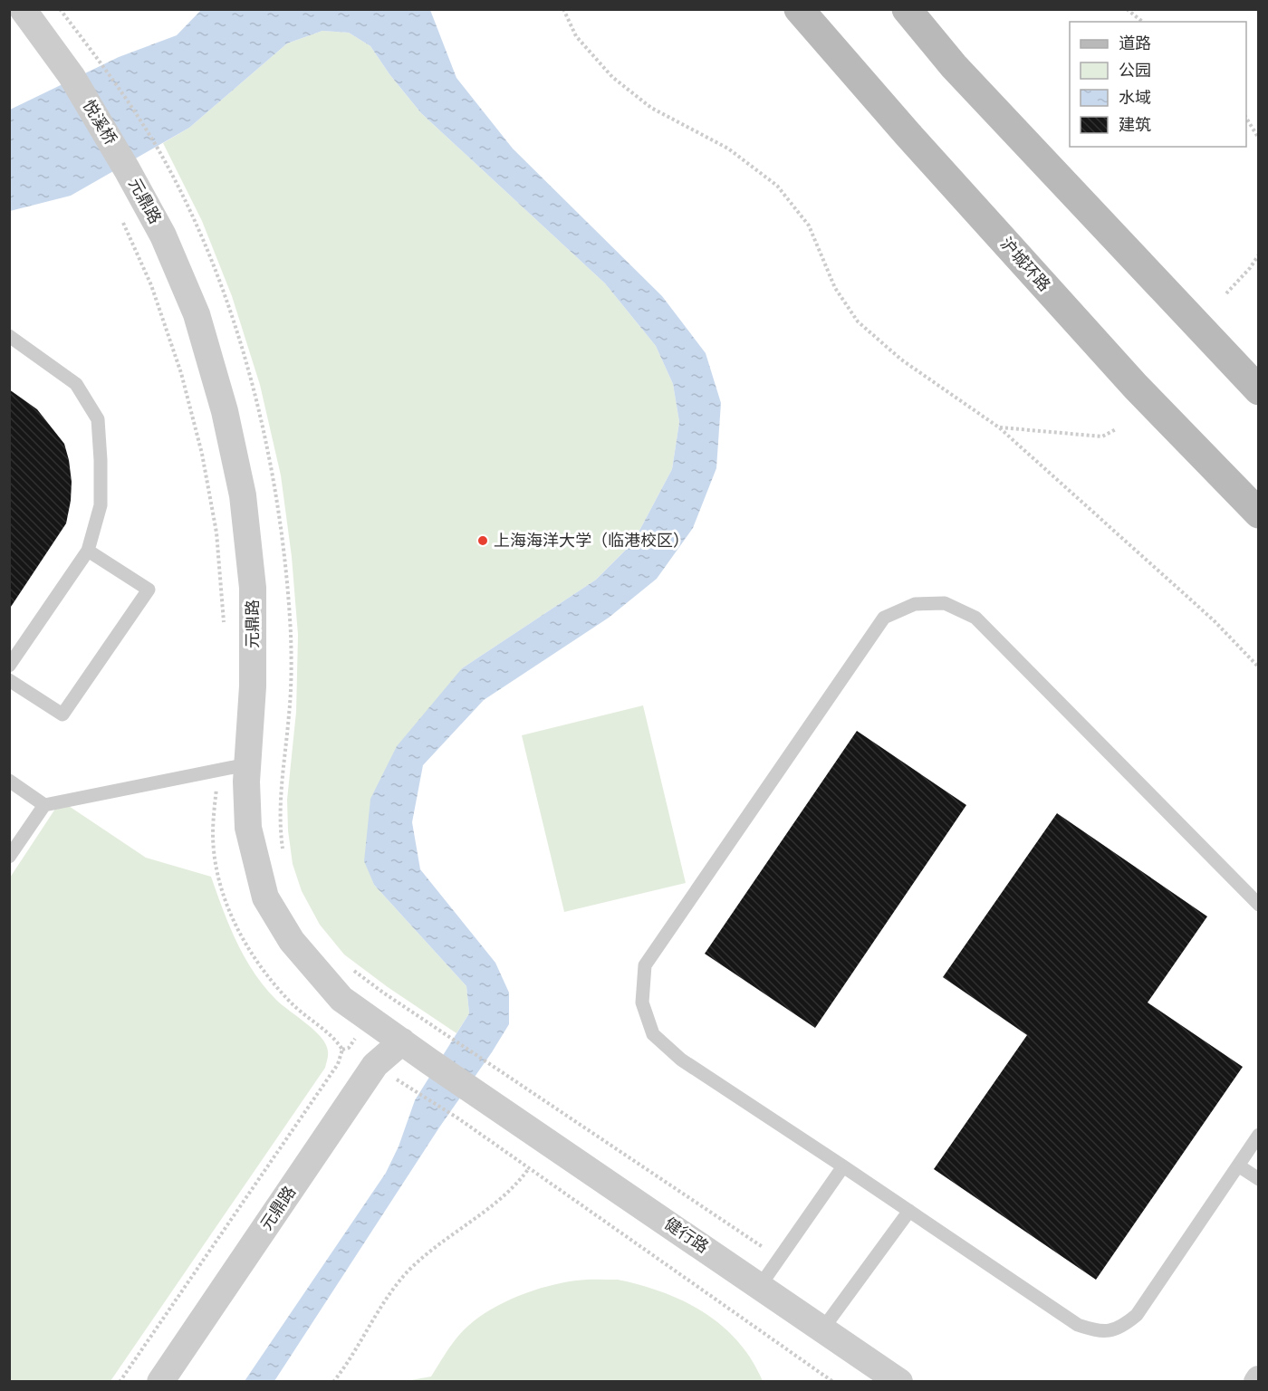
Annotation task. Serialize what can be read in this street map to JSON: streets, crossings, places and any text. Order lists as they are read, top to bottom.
{
  "streets": {
    "main road": ["沪城环路"],
    "street": ["悦溪桥", "元鼎路", "健行路"]
  },
  "crossings": [
    ["悦溪桥", "元鼎路"],
    ["元鼎路", "健行路"]
  ],
  "places": ["上海海洋大学（临港校区）"],
  "legend": [
    "道路",
    "公园",
    "水域",
    "建筑"
  ]
}
